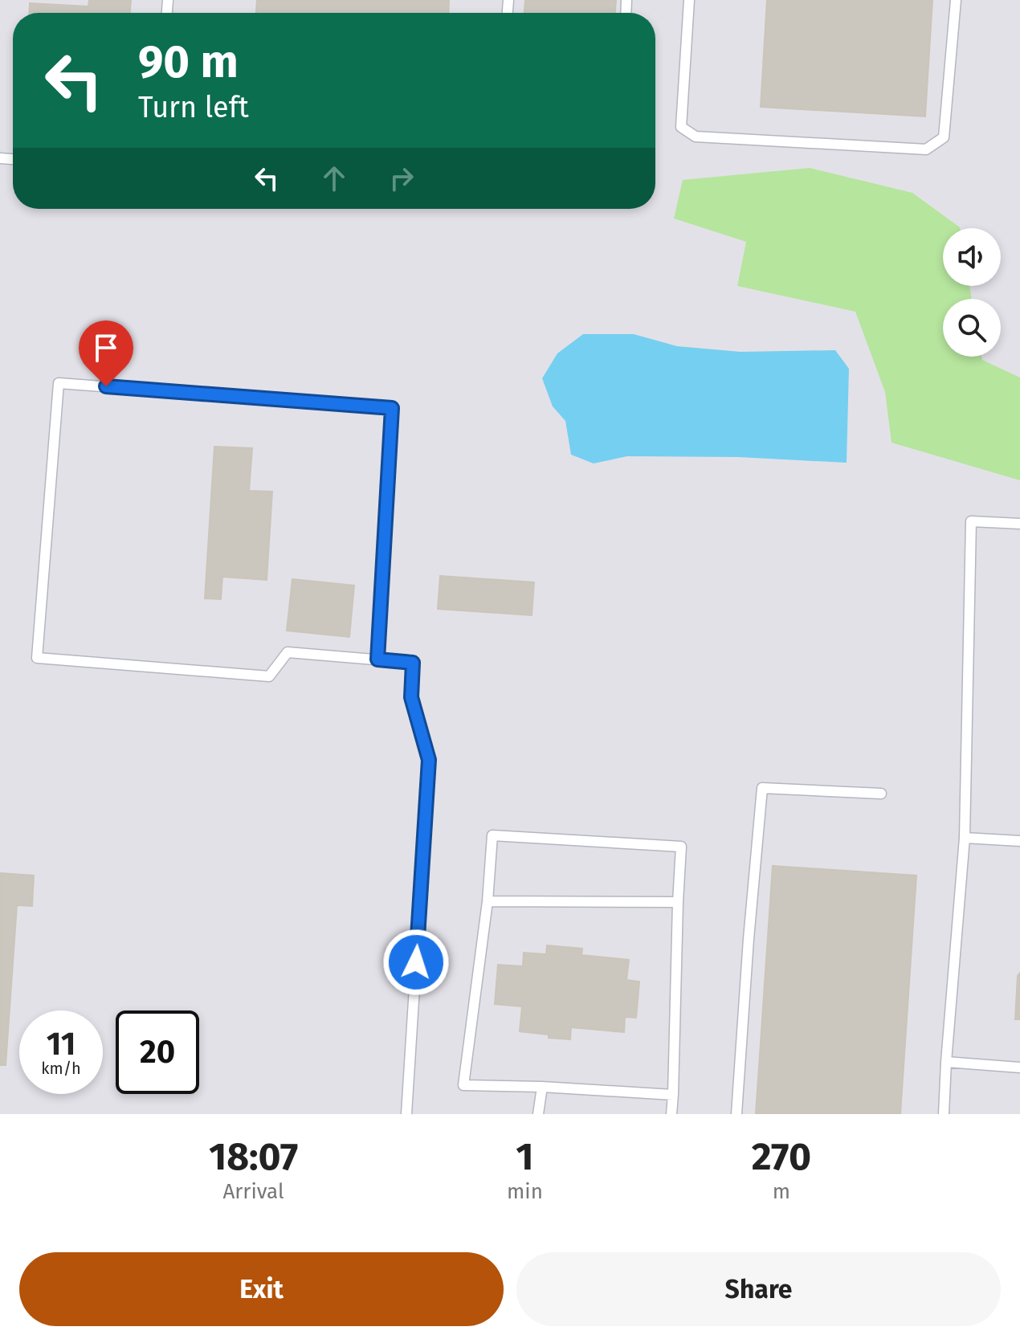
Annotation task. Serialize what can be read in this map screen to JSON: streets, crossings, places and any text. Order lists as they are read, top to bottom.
{
  "page": {
    "turn": ["90 m", "Turn left"],
    "speed": "11 km/h",
    "limit": "20",
    "eta": [
      "18:07",
      "Arrival",
      "1",
      "min",
      "270",
      "m"
    ],
    "buttons": ["Exit", "Share"]
  }
}
